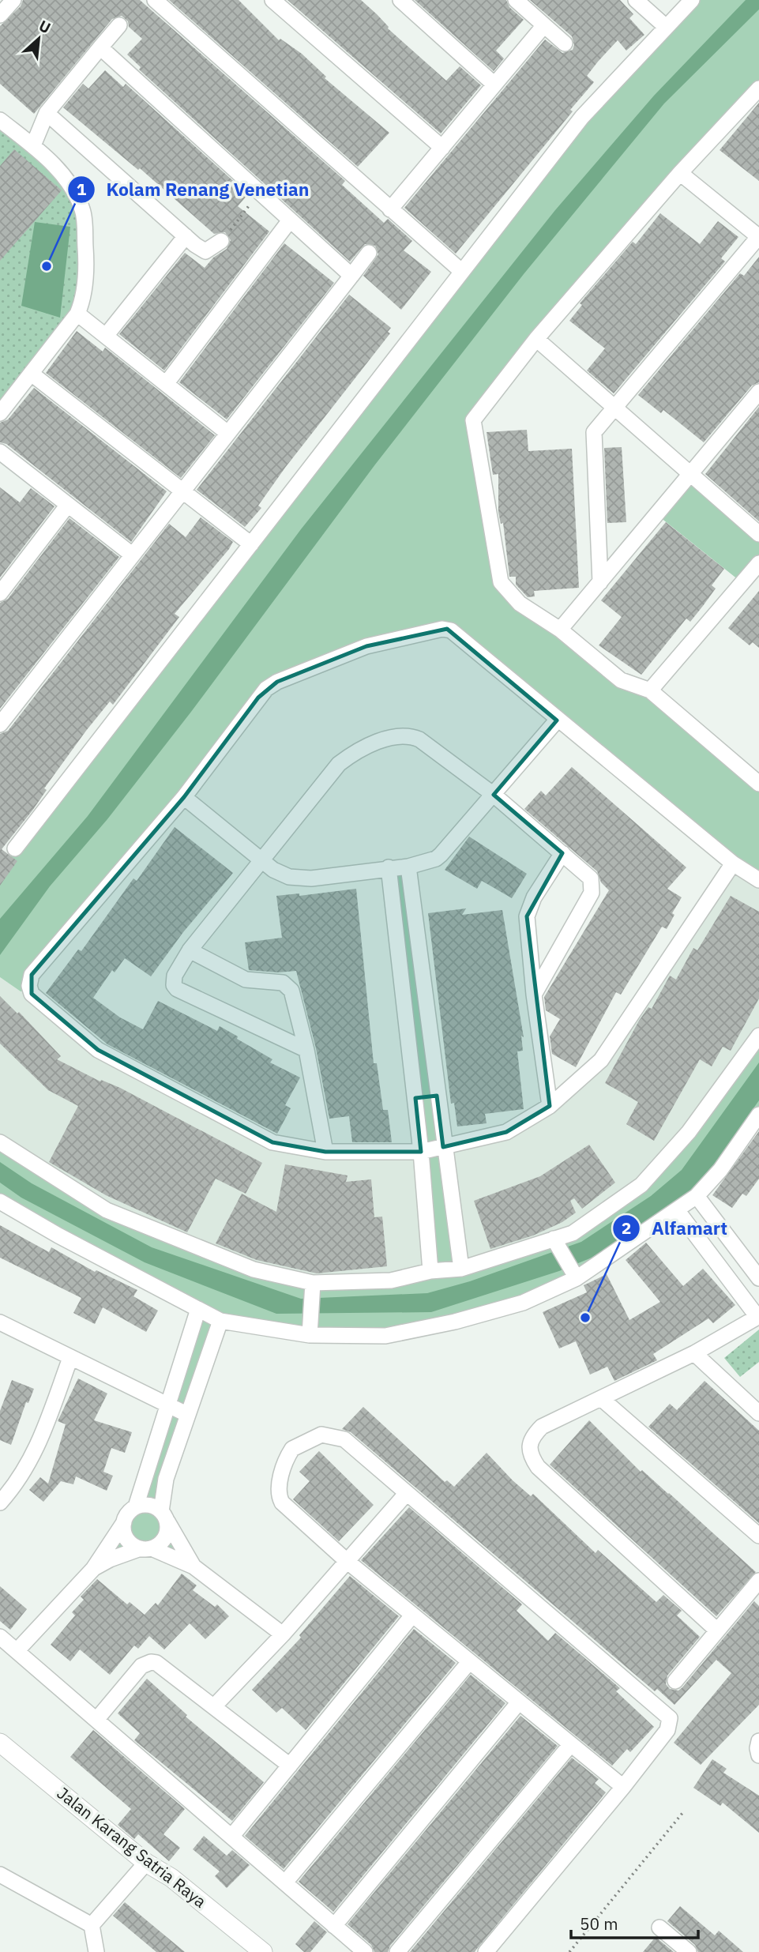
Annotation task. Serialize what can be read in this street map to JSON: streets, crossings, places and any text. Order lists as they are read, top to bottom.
{
  "streets": {
    "street": ["Jalan Karang Satria Raya"]
  },
  "places": ["Kolam Renang Venetian", "Alfamart"],
  "scale_bar": "50 m",
  "north": "top right"
}
